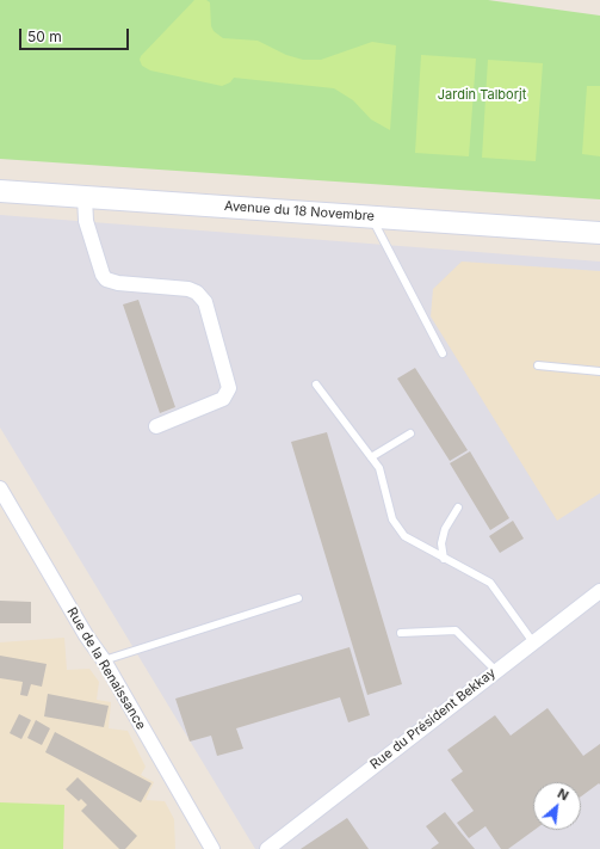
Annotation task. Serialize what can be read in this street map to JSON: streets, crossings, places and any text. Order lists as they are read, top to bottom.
{
  "streets": {
    "street": ["Avenue du 18 Novembre", "Rue de la Renaissance", "Rue du Président Bekkay"]
  },
  "parks": ["Jardin Talborjt"],
  "scale_bar": "50 m",
  "north": "top right"
}
